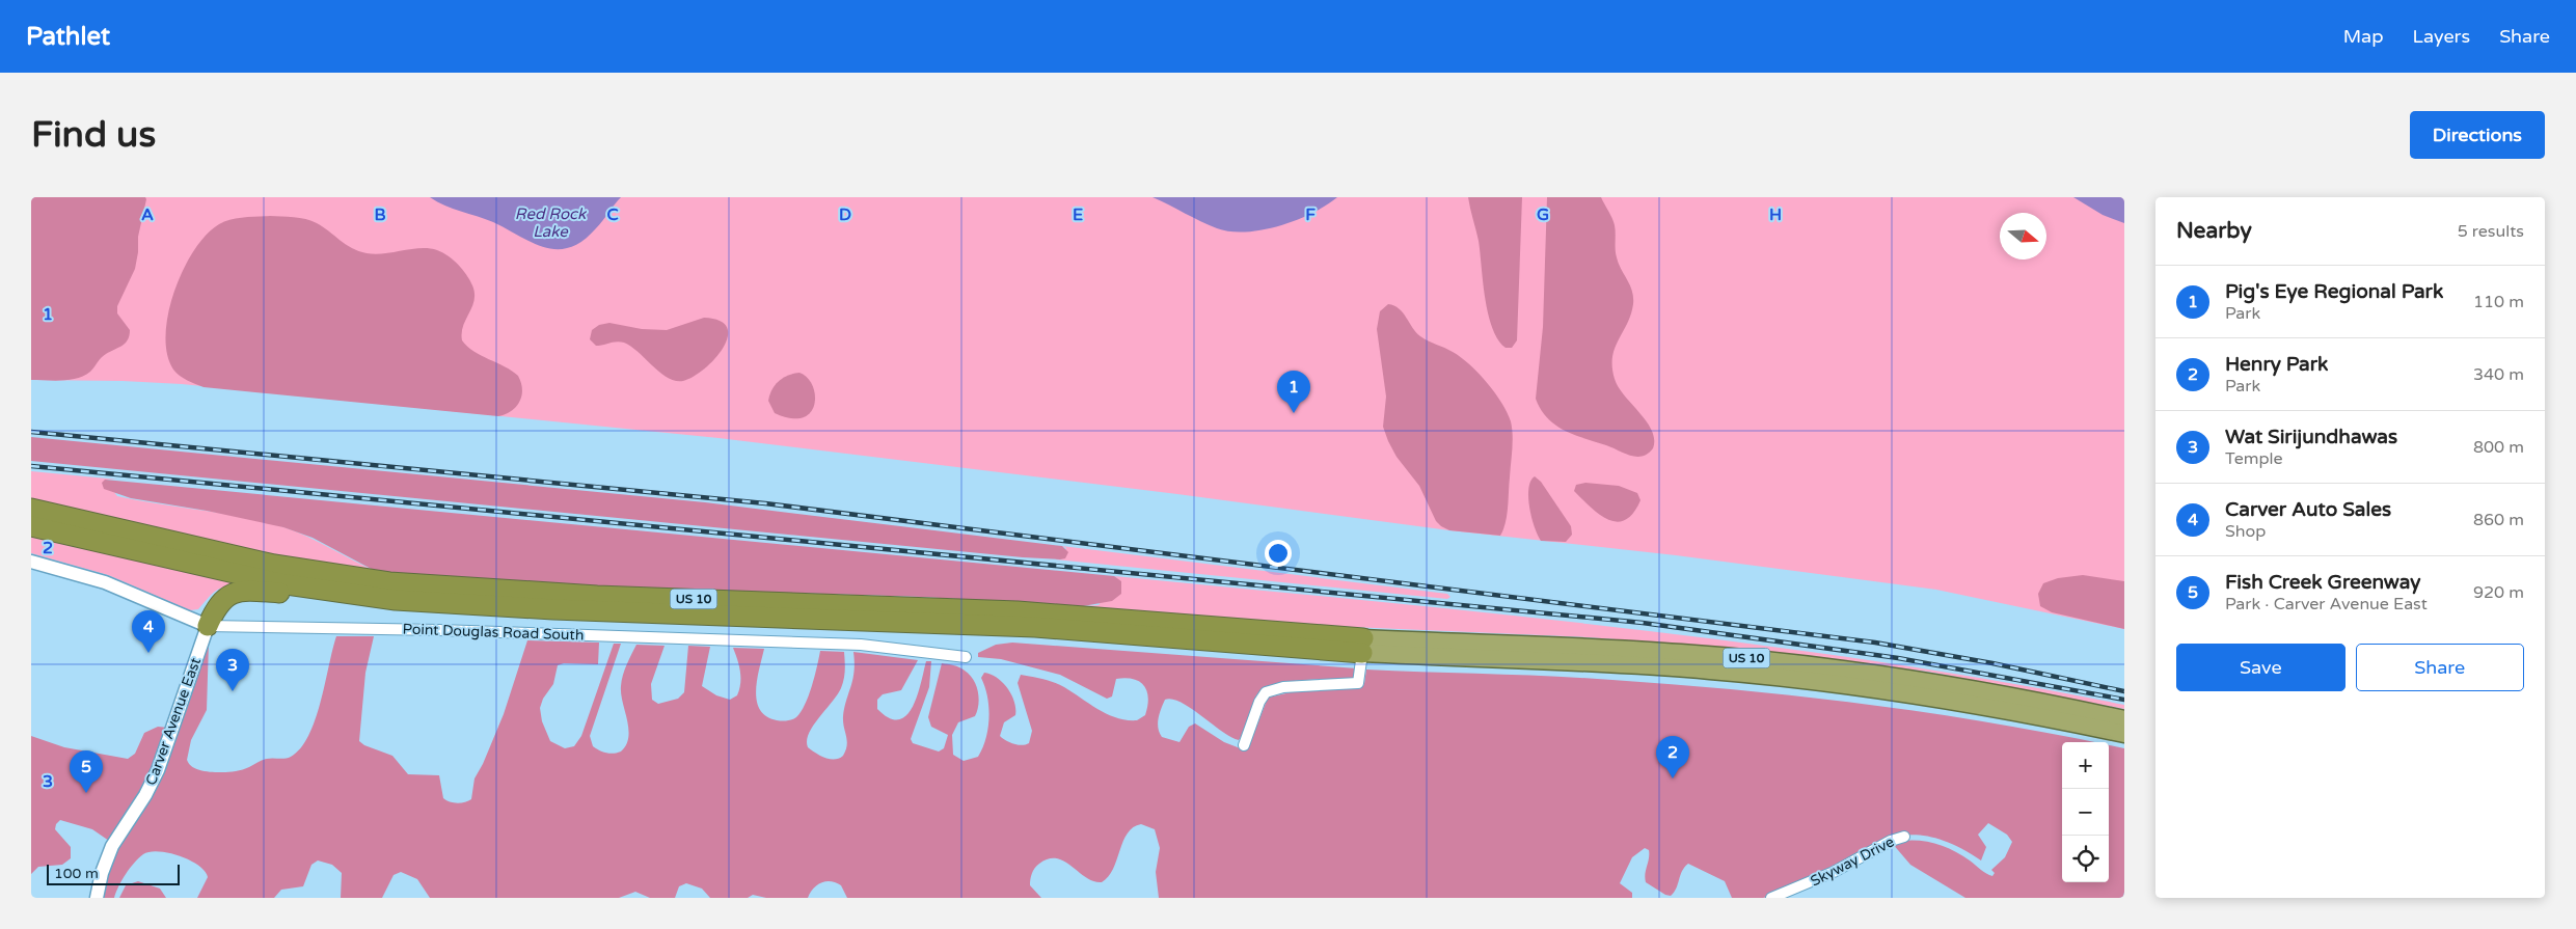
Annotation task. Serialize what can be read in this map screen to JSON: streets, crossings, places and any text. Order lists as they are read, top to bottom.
{
  "streets": {
    "highway": ["US 10"],
    "street": ["Point Douglas Road South", "Carver Avenue East", "Skyway Drive"]
  },
  "crossings": [
    ["Point Douglas Road South", "Carver Avenue East"]
  ],
  "water": ["Red Rock Lake"],
  "scale_bar": "100 m",
  "north": "right",
  "page": {
    "header": "Pathlet",
    "nav": ["Map", "Layers", "Share"],
    "buttons": [
      "Directions",
      ["Save", "Share"]
    ],
    "title": "Find us",
    "heading": ["Nearby", "5 results"],
    "list": [
      {
        "mark": "1",
        "name": "Pig's Eye Regional Park",
        "note": "Park",
        "value": "110 m"
      },
      {
        "mark": "2",
        "name": "Henry Park",
        "note": "Park",
        "value": "340 m"
      },
      {
        "mark": "3",
        "name": "Wat Sirijundhawas",
        "note": "Temple",
        "value": "800 m"
      },
      {
        "mark": "4",
        "name": "Carver Auto Sales",
        "note": "Shop",
        "value": "860 m"
      },
      {
        "mark": "5",
        "name": "Fish Creek Greenway",
        "note": "Park · Carver Avenue East",
        "value": "920 m"
      }
    ],
    "pins": [
      "1",
      "4",
      "3",
      "2",
      "5"
    ],
    "map_buttons": ["+", "−"],
    "scale": "100 m"
  },
  "grid": {
    "columns": [
      "A",
      "B",
      "C",
      "D",
      "E",
      "F",
      "G",
      "H"
    ],
    "rows": ["1", "2", "3"]
  }
}
